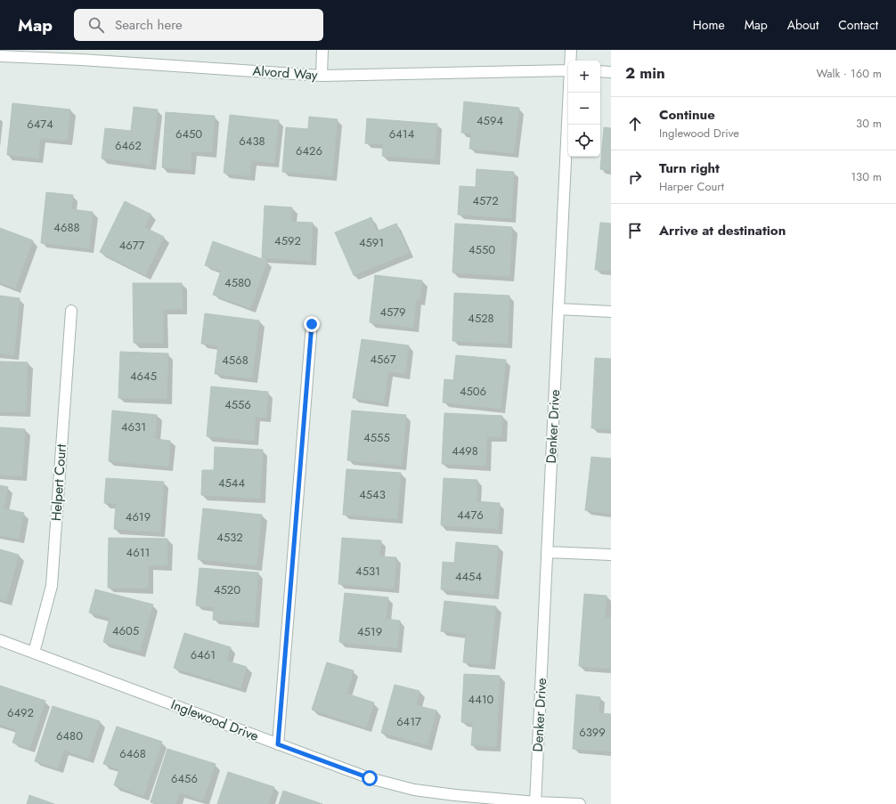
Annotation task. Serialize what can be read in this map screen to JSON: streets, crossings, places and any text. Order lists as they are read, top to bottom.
{
  "streets": {
    "street": [
      "Alvord Way",
      "Denker Drive",
      "Helpert Court",
      "Inglewood Drive"
    ]
  },
  "crossings": [
    ["Denker Drive", "Inglewood Drive"],
    ["Helpert Court", "Inglewood Drive"]
  ],
  "house_numbers": [
    "4594",
    "6474",
    "6450",
    "6414",
    "6438",
    "6462",
    "6426",
    "4572",
    "4688",
    "4592",
    "4591",
    "4677",
    "4550",
    "4580",
    "4579",
    "4528",
    "4567",
    "4568",
    "4645",
    "4506",
    "4556",
    "4631",
    "4555",
    "4498",
    "4544",
    "4543",
    "4476",
    "4619",
    "4532",
    "4611",
    "4531",
    "4454",
    "4520",
    "4605",
    "4519",
    "6461",
    "4410",
    "6492",
    "6417",
    "6399",
    "6480",
    "6468",
    "6456"
  ],
  "page": {
    "header": "Map",
    "search": "Search here",
    "nav": [
      "Home",
      "Map",
      "About",
      "Contact"
    ],
    "heading": ["2 min", "Walk · 160 m"],
    "map_buttons": ["+", "−"],
    "list": [
      ["Continue", "Inglewood Drive", "30 m"],
      ["Turn right", "Harper Court", "130 m"],
      "Arrive at destination"
    ]
  }
}
